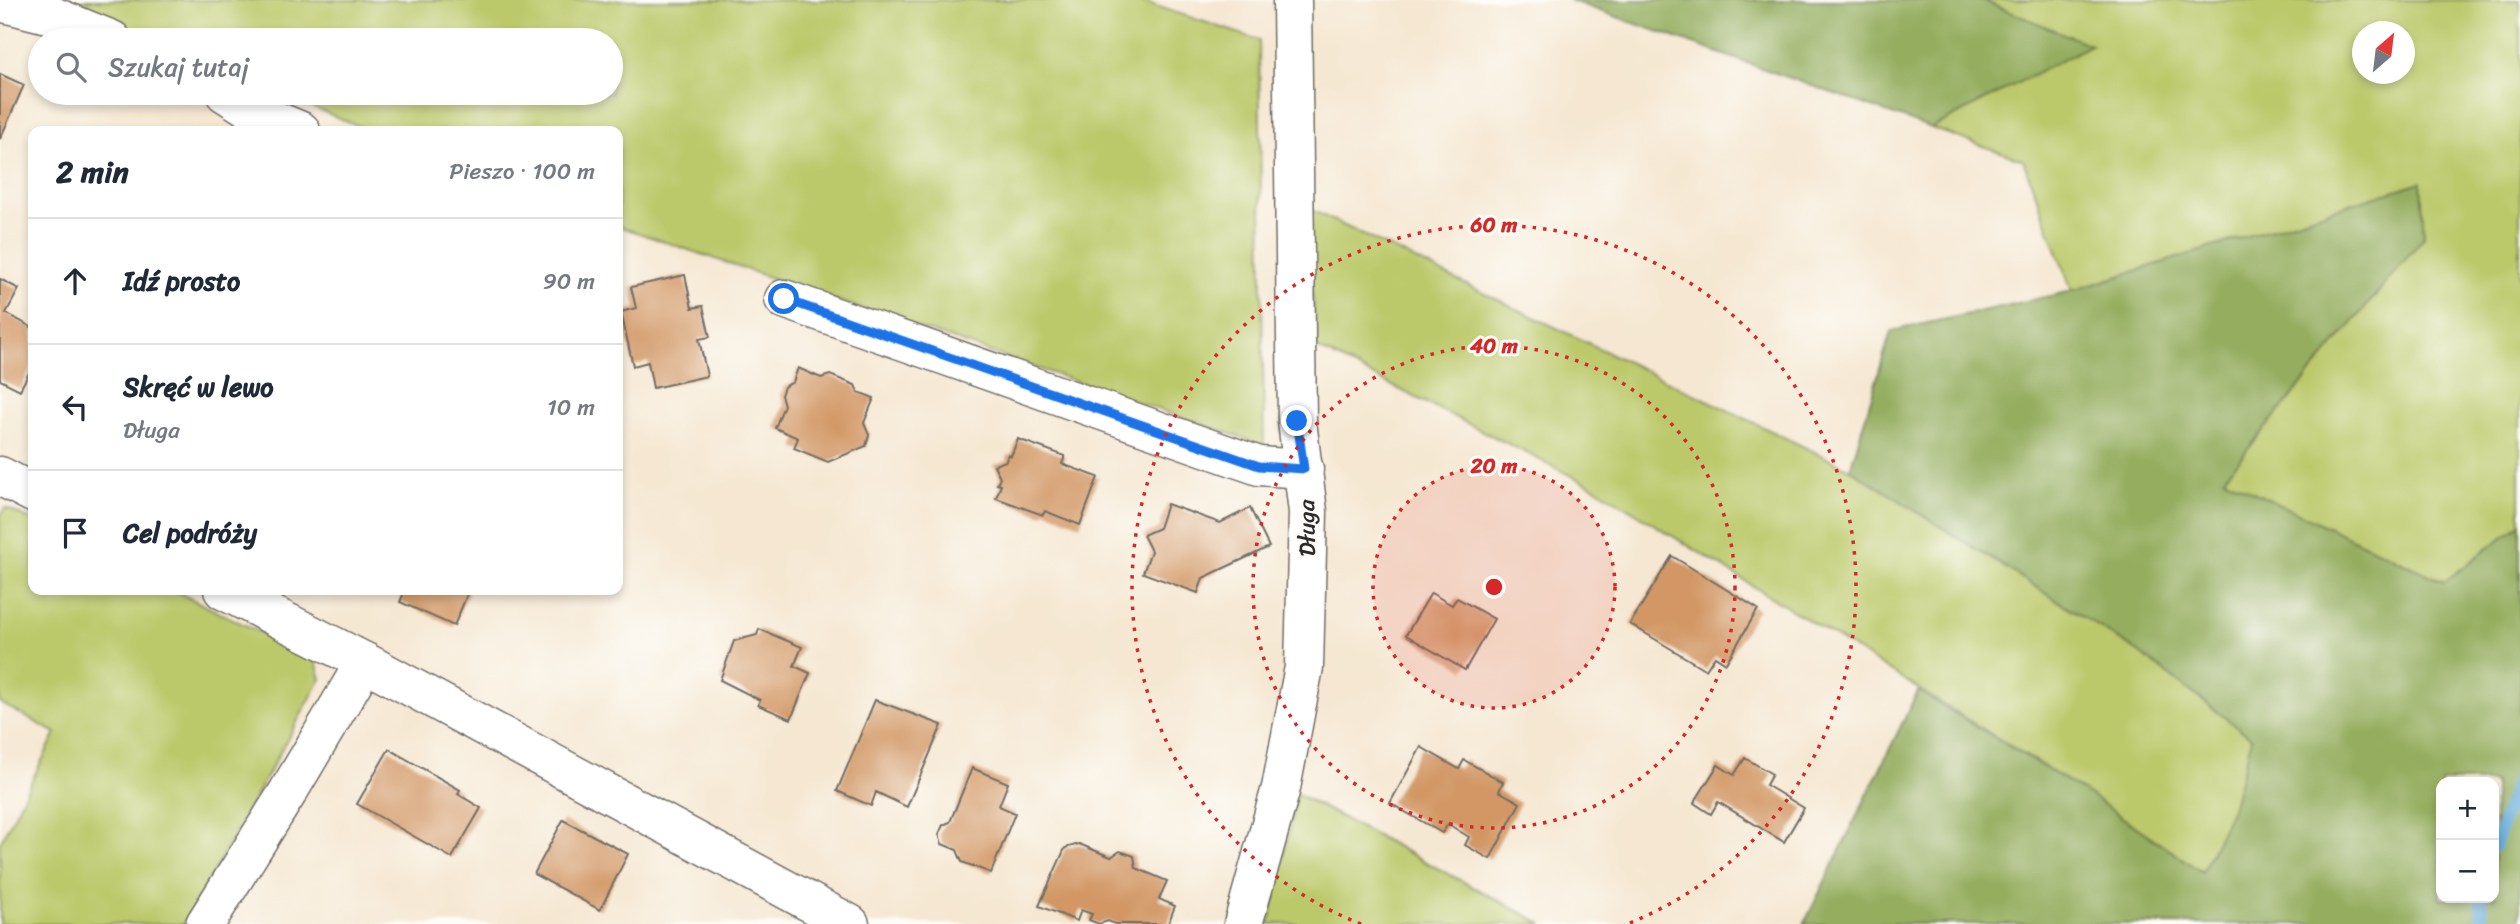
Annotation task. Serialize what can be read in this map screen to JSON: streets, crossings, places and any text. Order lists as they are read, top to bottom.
{
  "streets": {
    "street": ["Długa"]
  },
  "north": "top right",
  "page": {
    "search": "Szukaj tutaj",
    "heading": ["2 min", "Pieszo · 100 m"],
    "list": [
      ["Idź prosto", "90 m"],
      ["Skręć w lewo", "Długa", "10 m"],
      "Cel podróży"
    ],
    "map_buttons": ["+", "−"]
  },
  "rings": ["60 m", "40 m", "20 m"]
}
